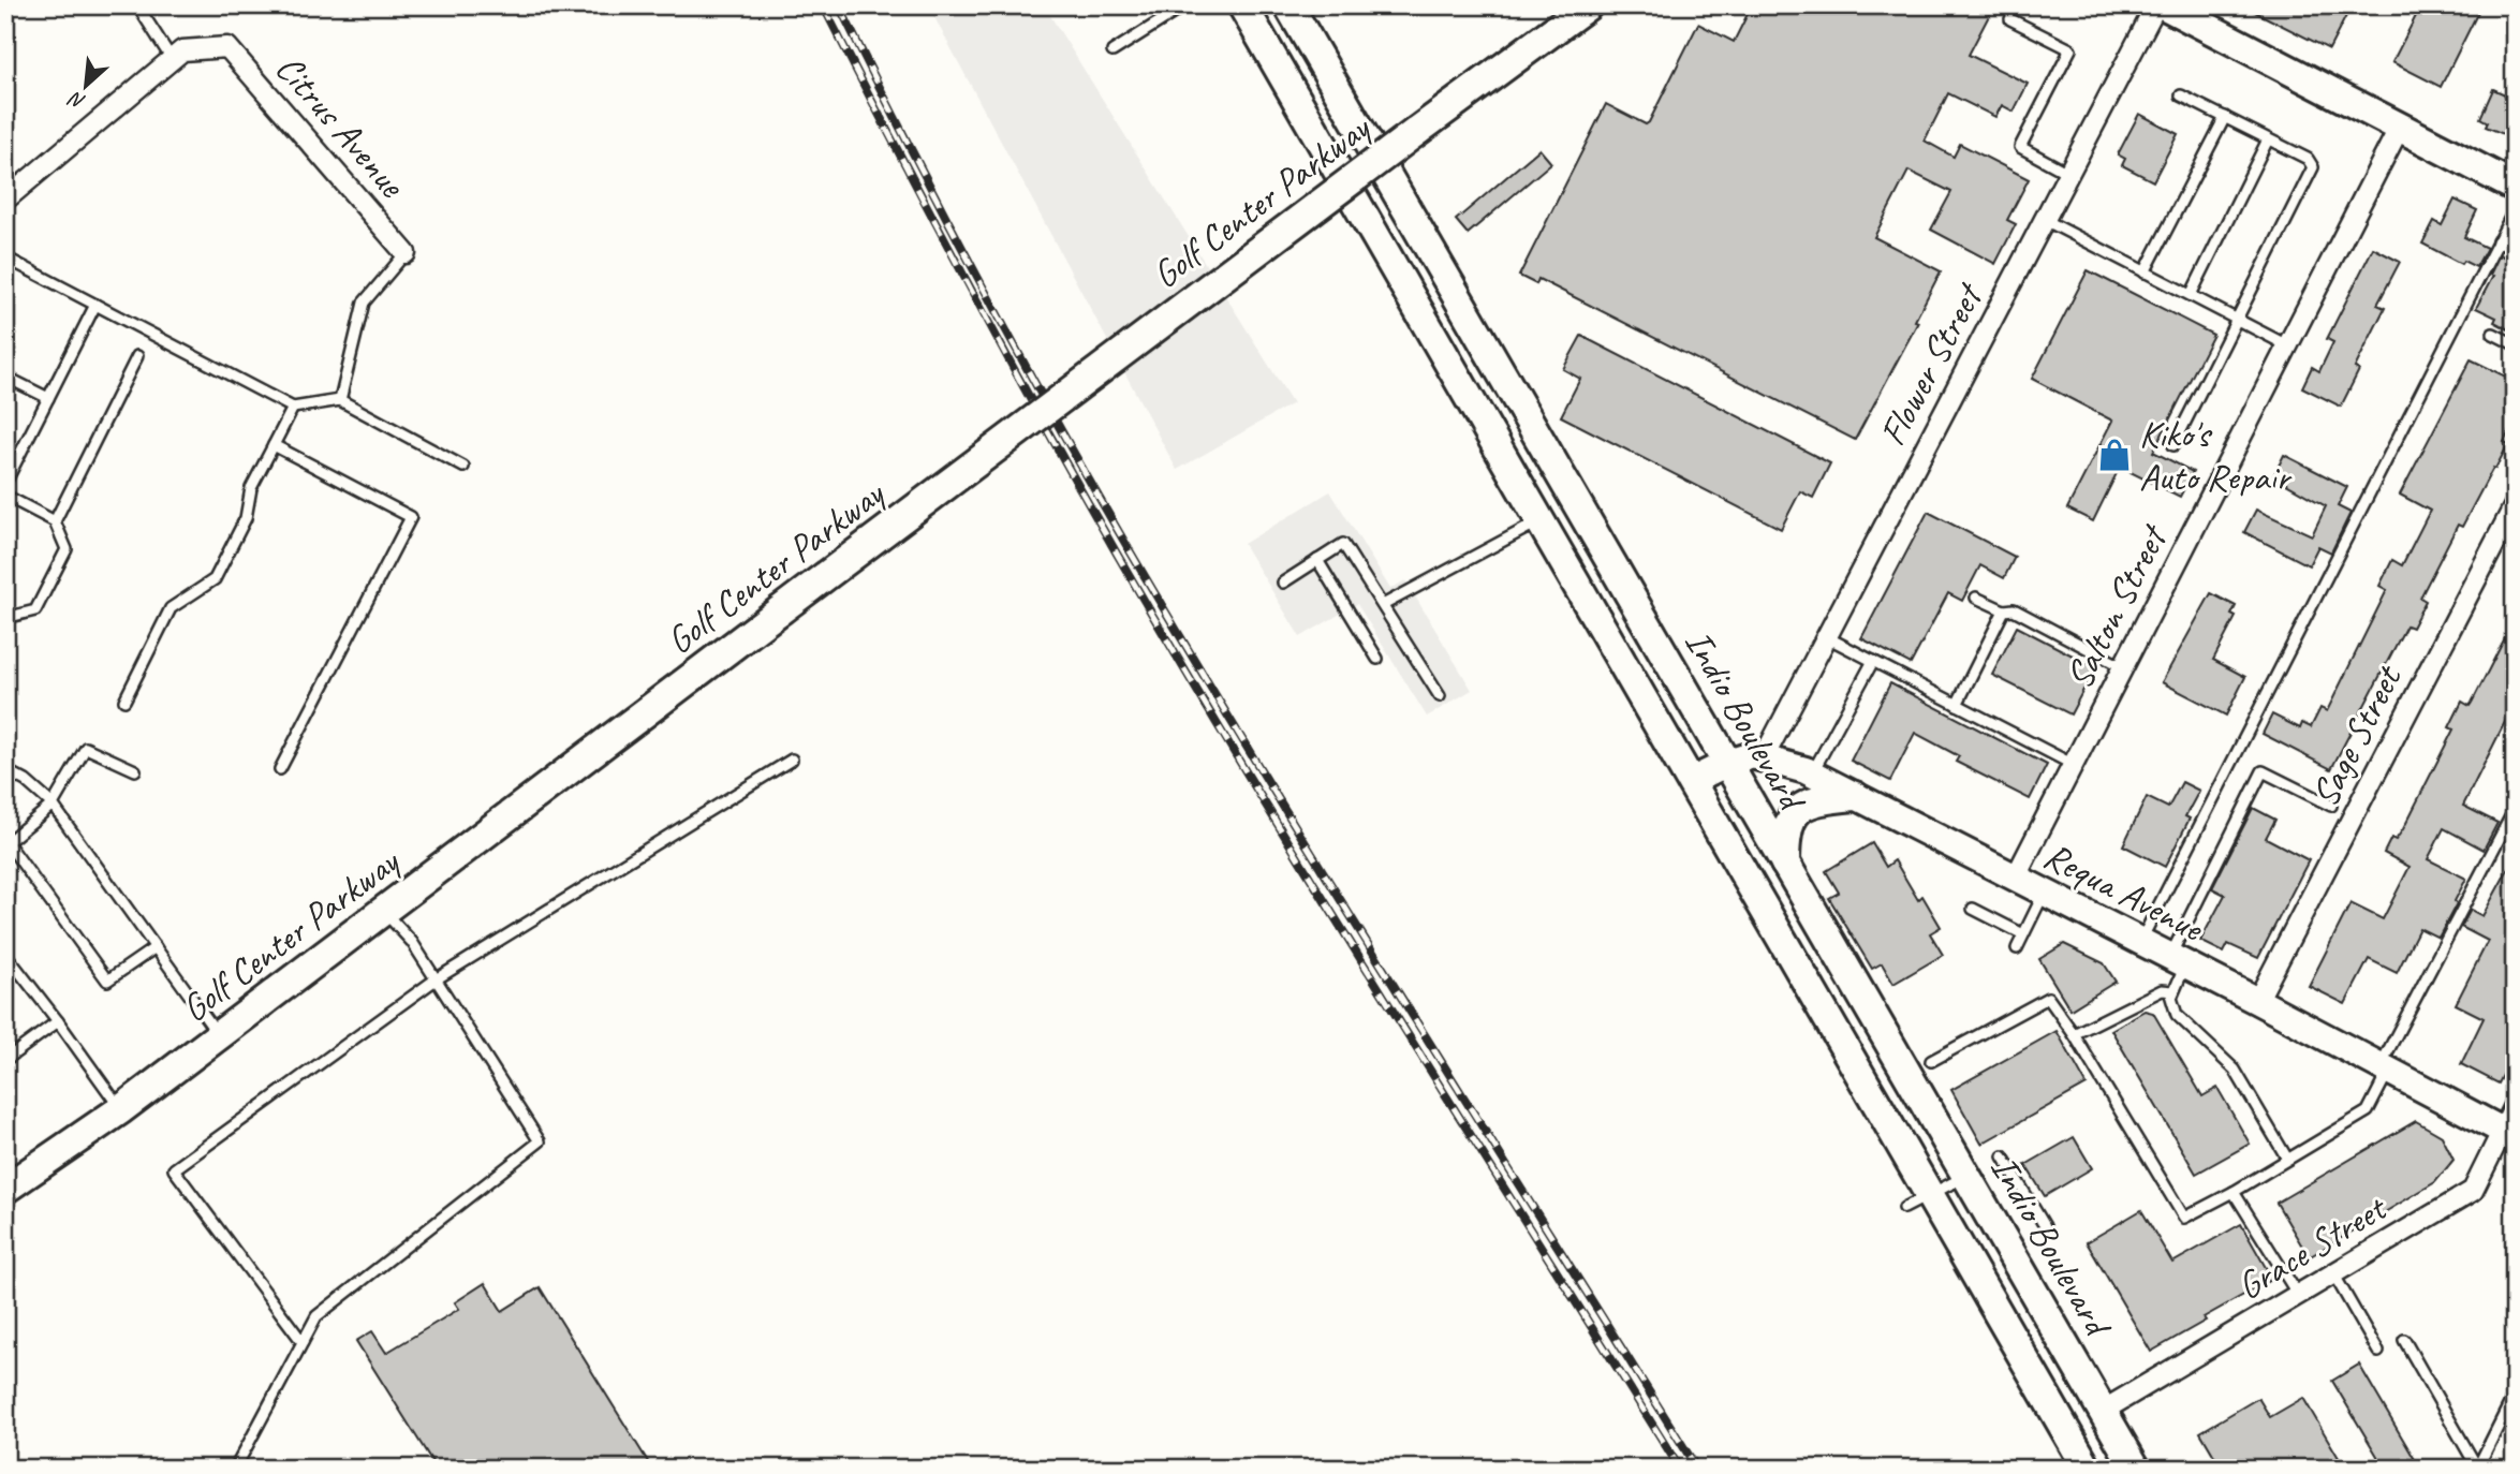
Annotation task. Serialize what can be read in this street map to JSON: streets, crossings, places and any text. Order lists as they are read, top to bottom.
{
  "streets": {
    "main road": ["Golf Center Parkway", "Indio Boulevard"],
    "street": [
      "Citrus Avenue",
      "Flower Street",
      "Salton Street",
      "Sage Street",
      "Requa Avenue",
      "Grace Street"
    ]
  },
  "crossings": [
    ["Flower Street", "Requa Avenue"],
    ["Salton Street", "Requa Avenue"],
    ["Indio Boulevard", "Requa Avenue"],
    ["Indio Boulevard", "Grace Street"],
    ["Sage Street", "Requa Avenue"],
    ["Requa Avenue", "Grace Street"]
  ],
  "places": {
    "shop": ["Kiko's Auto Repair"]
  },
  "north": "bottom left"
}
